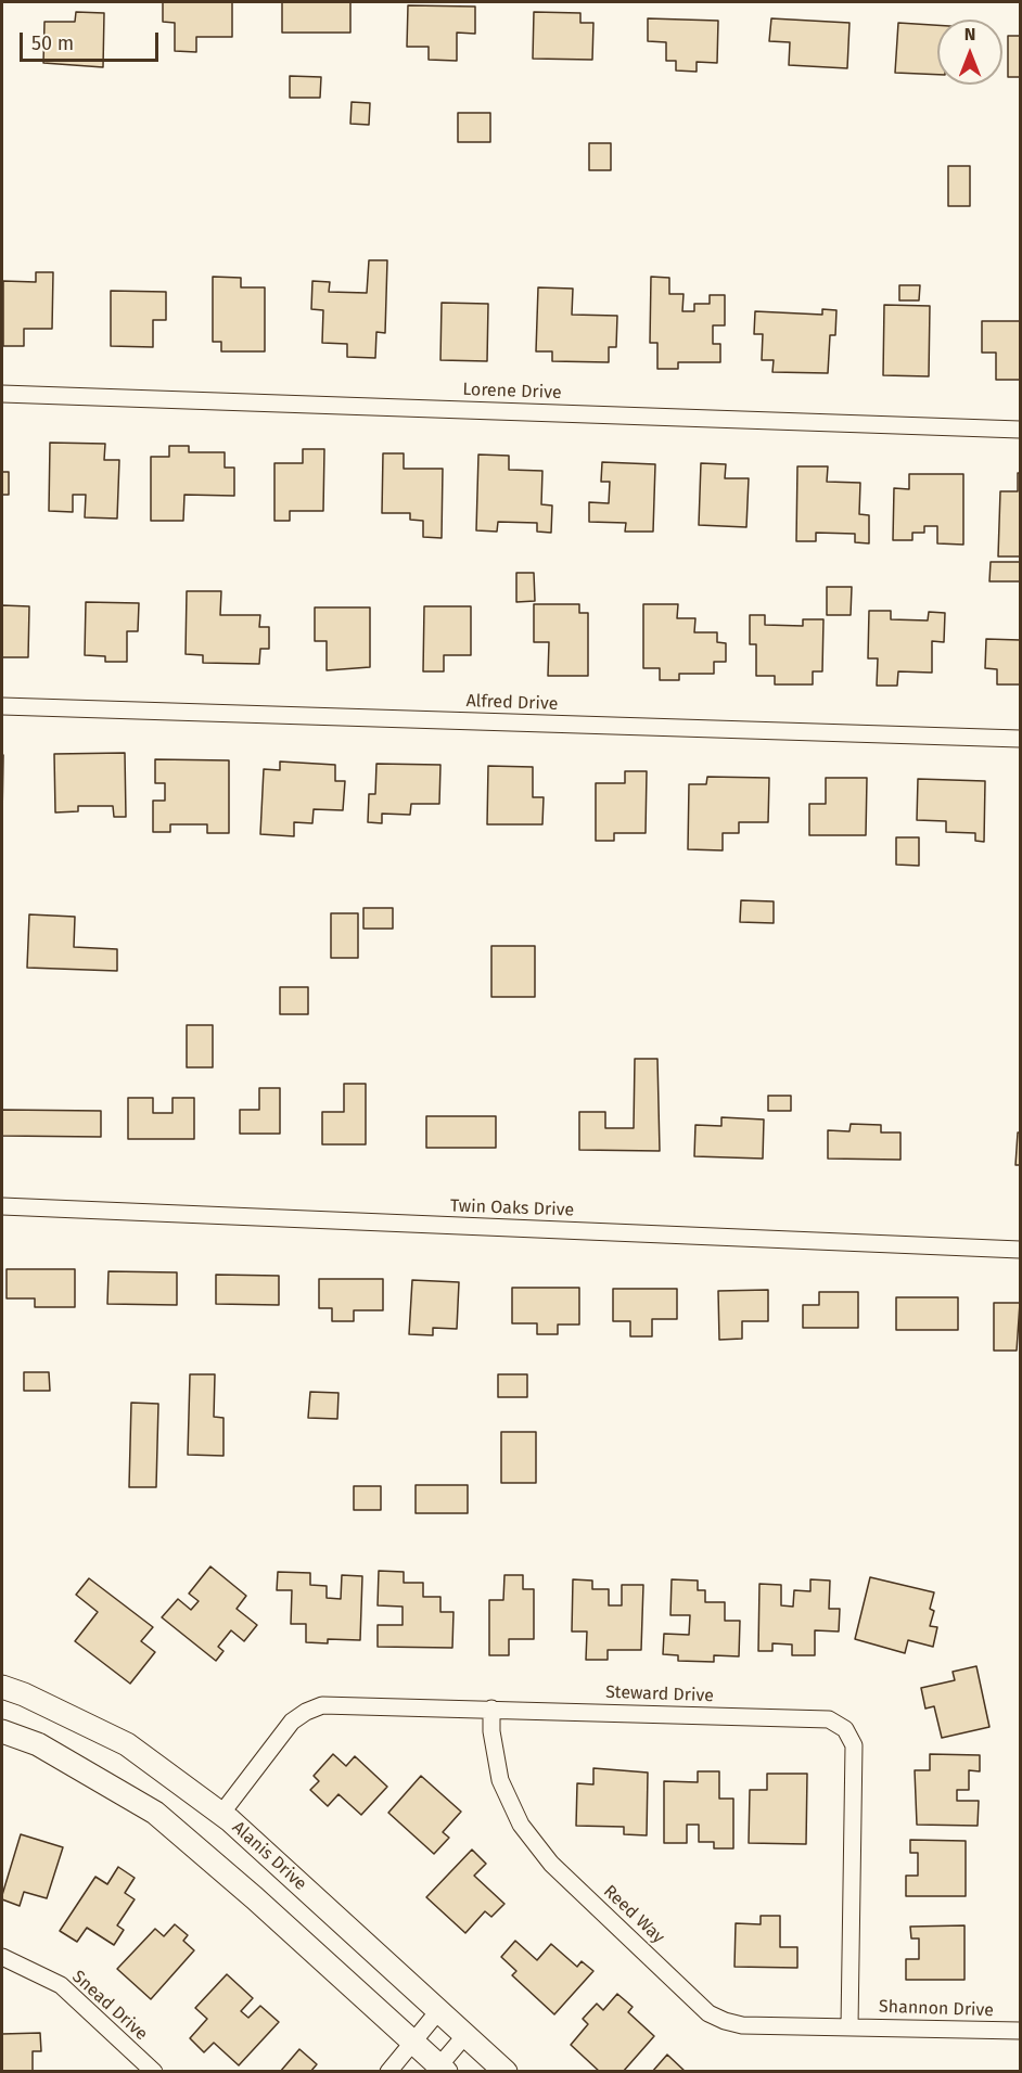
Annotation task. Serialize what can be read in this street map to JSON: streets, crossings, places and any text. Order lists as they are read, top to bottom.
{
  "streets": {
    "main road": ["Alanis Drive"],
    "street": [
      "Lorene Drive",
      "Alfred Drive",
      "Twin Oaks Drive",
      "Steward Drive",
      "Reed Way",
      "Snead Drive",
      "Shannon Drive"
    ]
  },
  "crossings": [
    ["Steward Drive", "Alanis Drive"],
    ["Steward Drive", "Reed Way"],
    ["Steward Drive", "Shannon Drive"],
    ["Reed Way", "Shannon Drive"]
  ],
  "scale_bar": "50 m",
  "north": "top"
}
